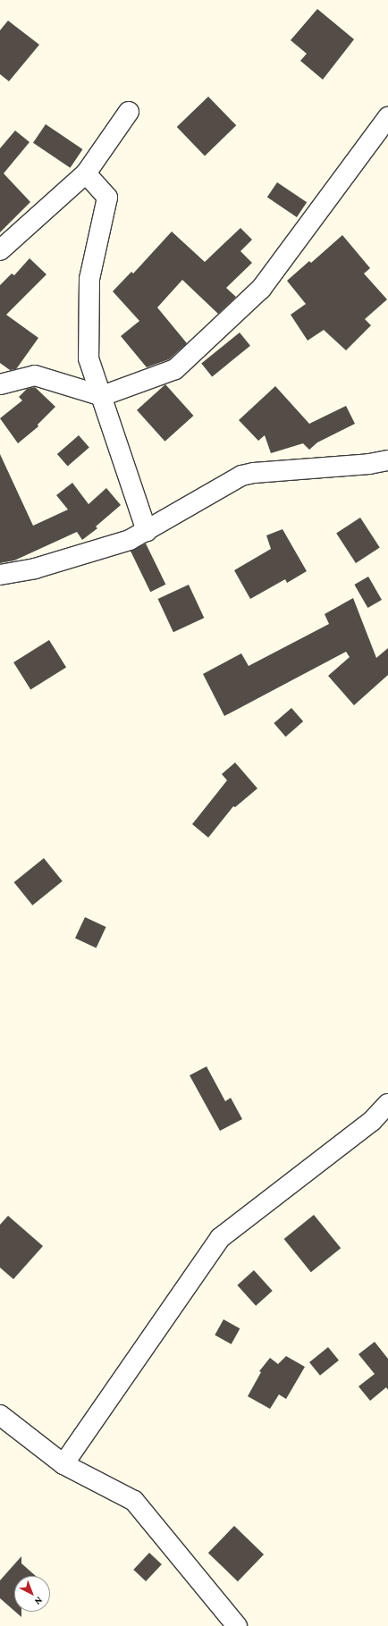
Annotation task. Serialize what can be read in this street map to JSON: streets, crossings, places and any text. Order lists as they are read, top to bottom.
{
  "north": "bottom right"
}
